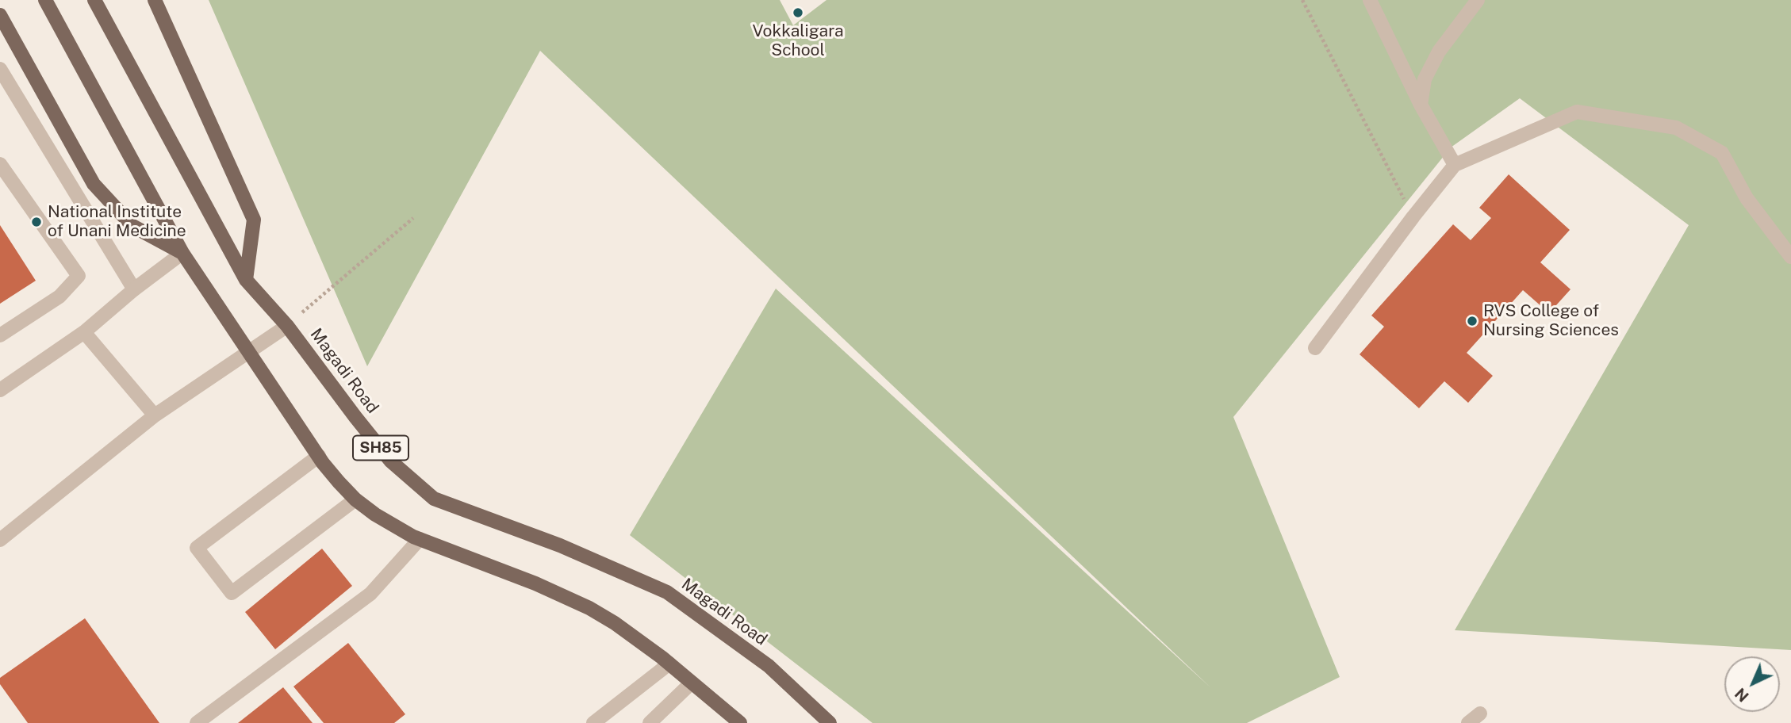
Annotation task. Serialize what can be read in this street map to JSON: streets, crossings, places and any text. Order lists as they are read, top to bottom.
{
  "streets": {
    "main road": ["Magadi Road", "SH85"]
  },
  "places": ["Vokkaligara School", "National Institute of Unani Medicine", "RVS College of Nursing Sciences"],
  "north": "bottom left"
}
